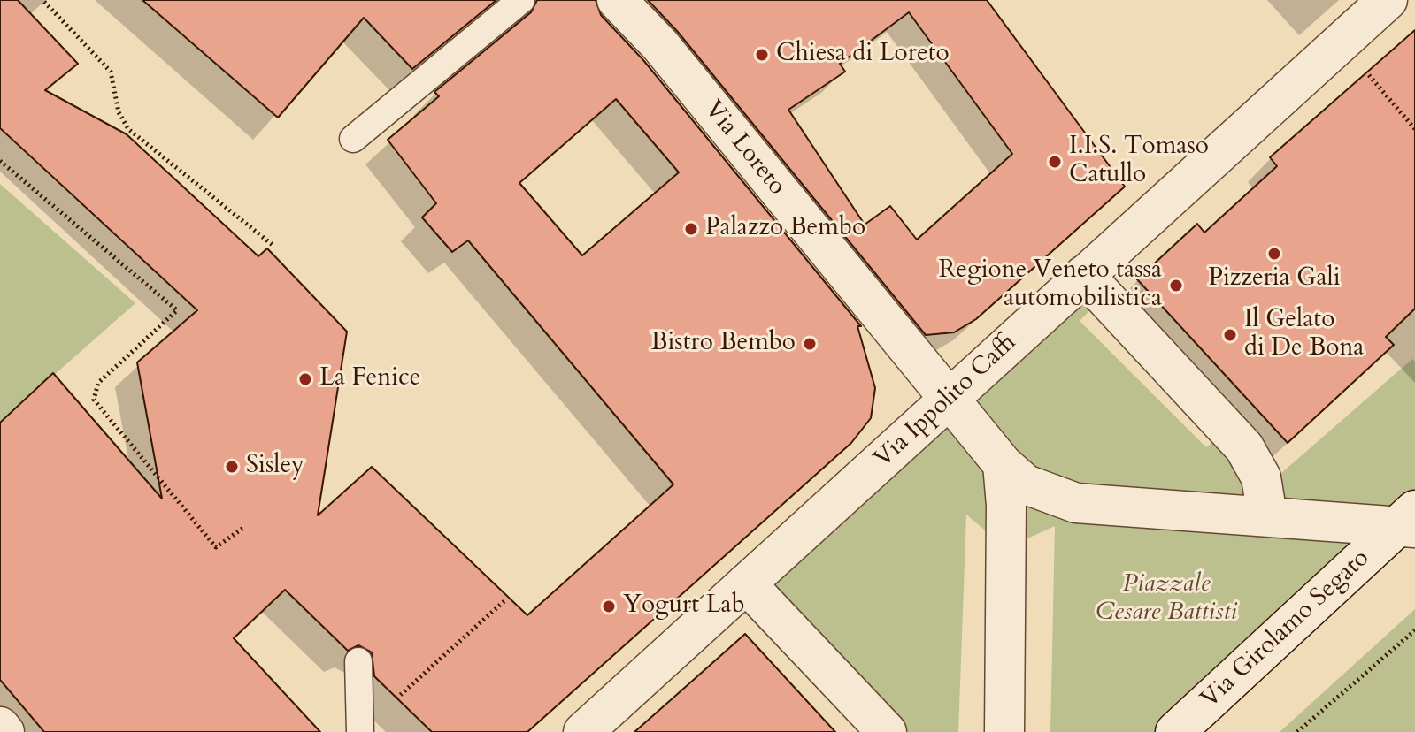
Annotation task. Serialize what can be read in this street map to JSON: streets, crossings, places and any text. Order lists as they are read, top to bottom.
{
  "streets": {
    "street": ["Via Loreto", "Via Ippolito Caffi", "Via Girolamo Segato"]
  },
  "crossings": [
    ["Via Loreto", "Via Ippolito Caffi"]
  ],
  "parks": ["Piazzale Cesare Battisti"],
  "places": [
    "Chiesa di Loreto",
    "I.I.S. Tomaso Catullo",
    "Palazzo Bembo",
    "Pizzeria Gali",
    "Regione Veneto tassa automobilistica",
    "Il Gelato di De Bona",
    "Bistro Bembo",
    "La Fenice",
    "Sisley",
    "Yogurt Lab"
  ]
}
